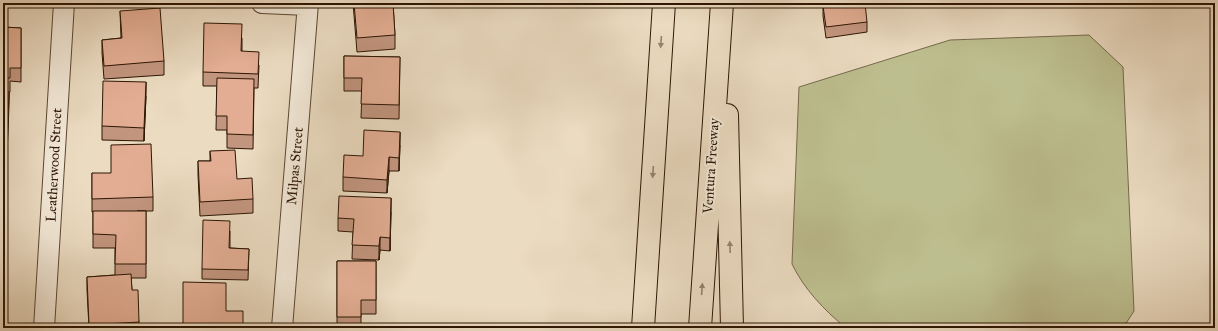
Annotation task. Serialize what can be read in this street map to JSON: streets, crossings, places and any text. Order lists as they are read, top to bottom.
{
  "streets": {
    "highway": ["Ventura Freeway"],
    "street": ["Leatherwood Street", "Milpas Street"]
  }
}
